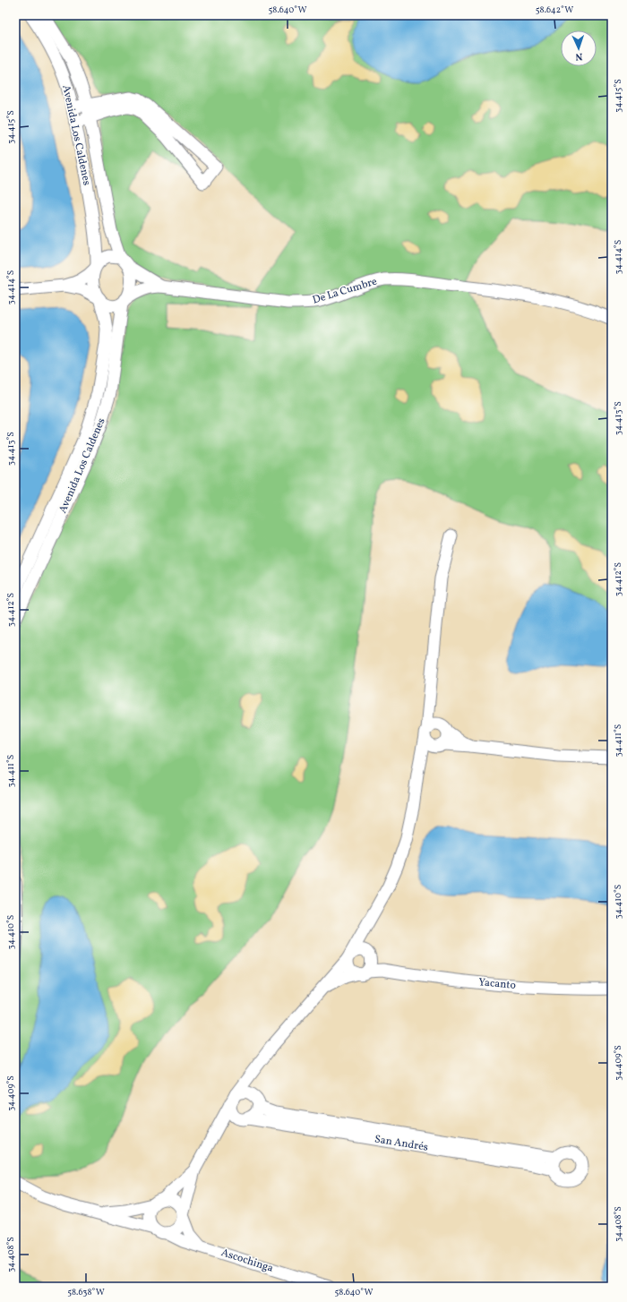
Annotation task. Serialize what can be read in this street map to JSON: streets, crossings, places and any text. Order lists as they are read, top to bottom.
{
  "streets": {
    "street": [
      "Avenida Los Caldenes",
      "De La Cumbre",
      "Yacanto",
      "San Andrés",
      "Ascochinga"
    ]
  },
  "north": "bottom",
  "coordinates": [
    "58.640°W",
    "58.642°W",
    "34.415°S",
    "34.414°S",
    "34.413°S",
    "34.412°S",
    "34.411°S",
    "34.410°S",
    "34.409°S",
    "34.408°S",
    "58.638°W"
  ]
}
